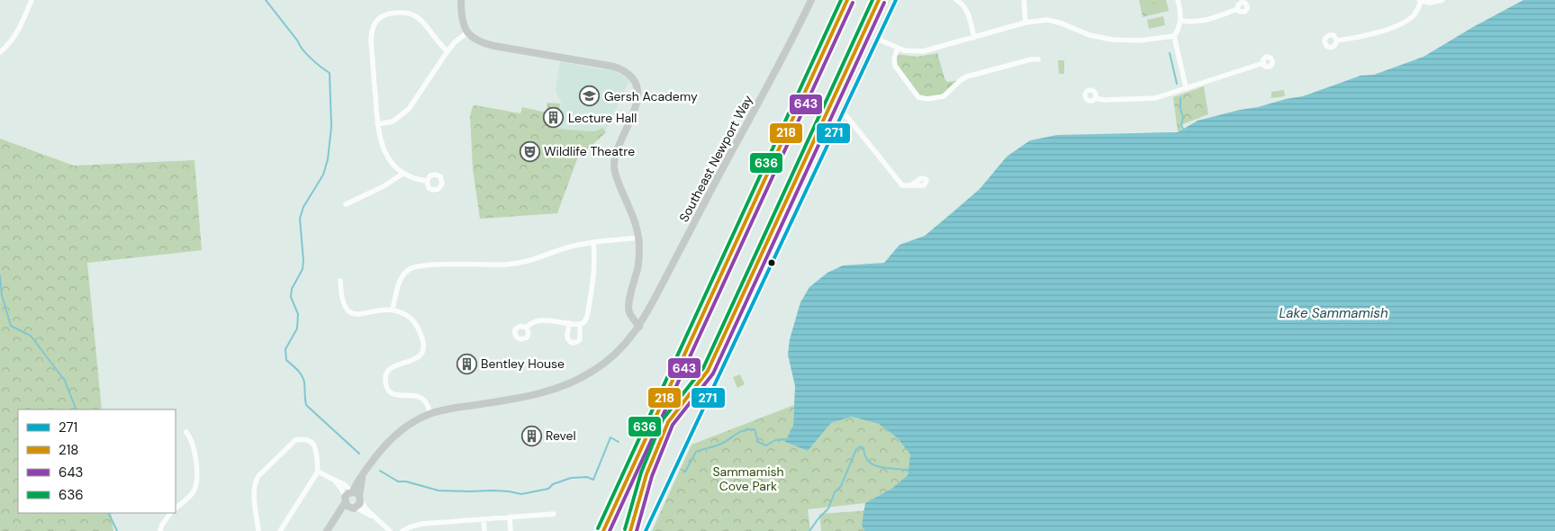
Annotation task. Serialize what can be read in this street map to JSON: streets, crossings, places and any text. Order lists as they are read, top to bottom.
{
  "streets": {
    "street": ["Southeast Newport Way"]
  },
  "water": ["Lake Sammamish"],
  "parks": ["Sammamish Cove Park"],
  "places": {
    "school or university": ["Gersh Academy"],
    "building": ["Lecture Hall", "Bentley House", "Revel"],
    "theatre": ["Wildlife Theatre"]
  },
  "lines": [
    "transit line 271",
    "transit line 218",
    "transit line 636",
    "transit line 643"
  ],
  "legend": [
    "271",
    "218",
    "643",
    "636"
  ]
}
